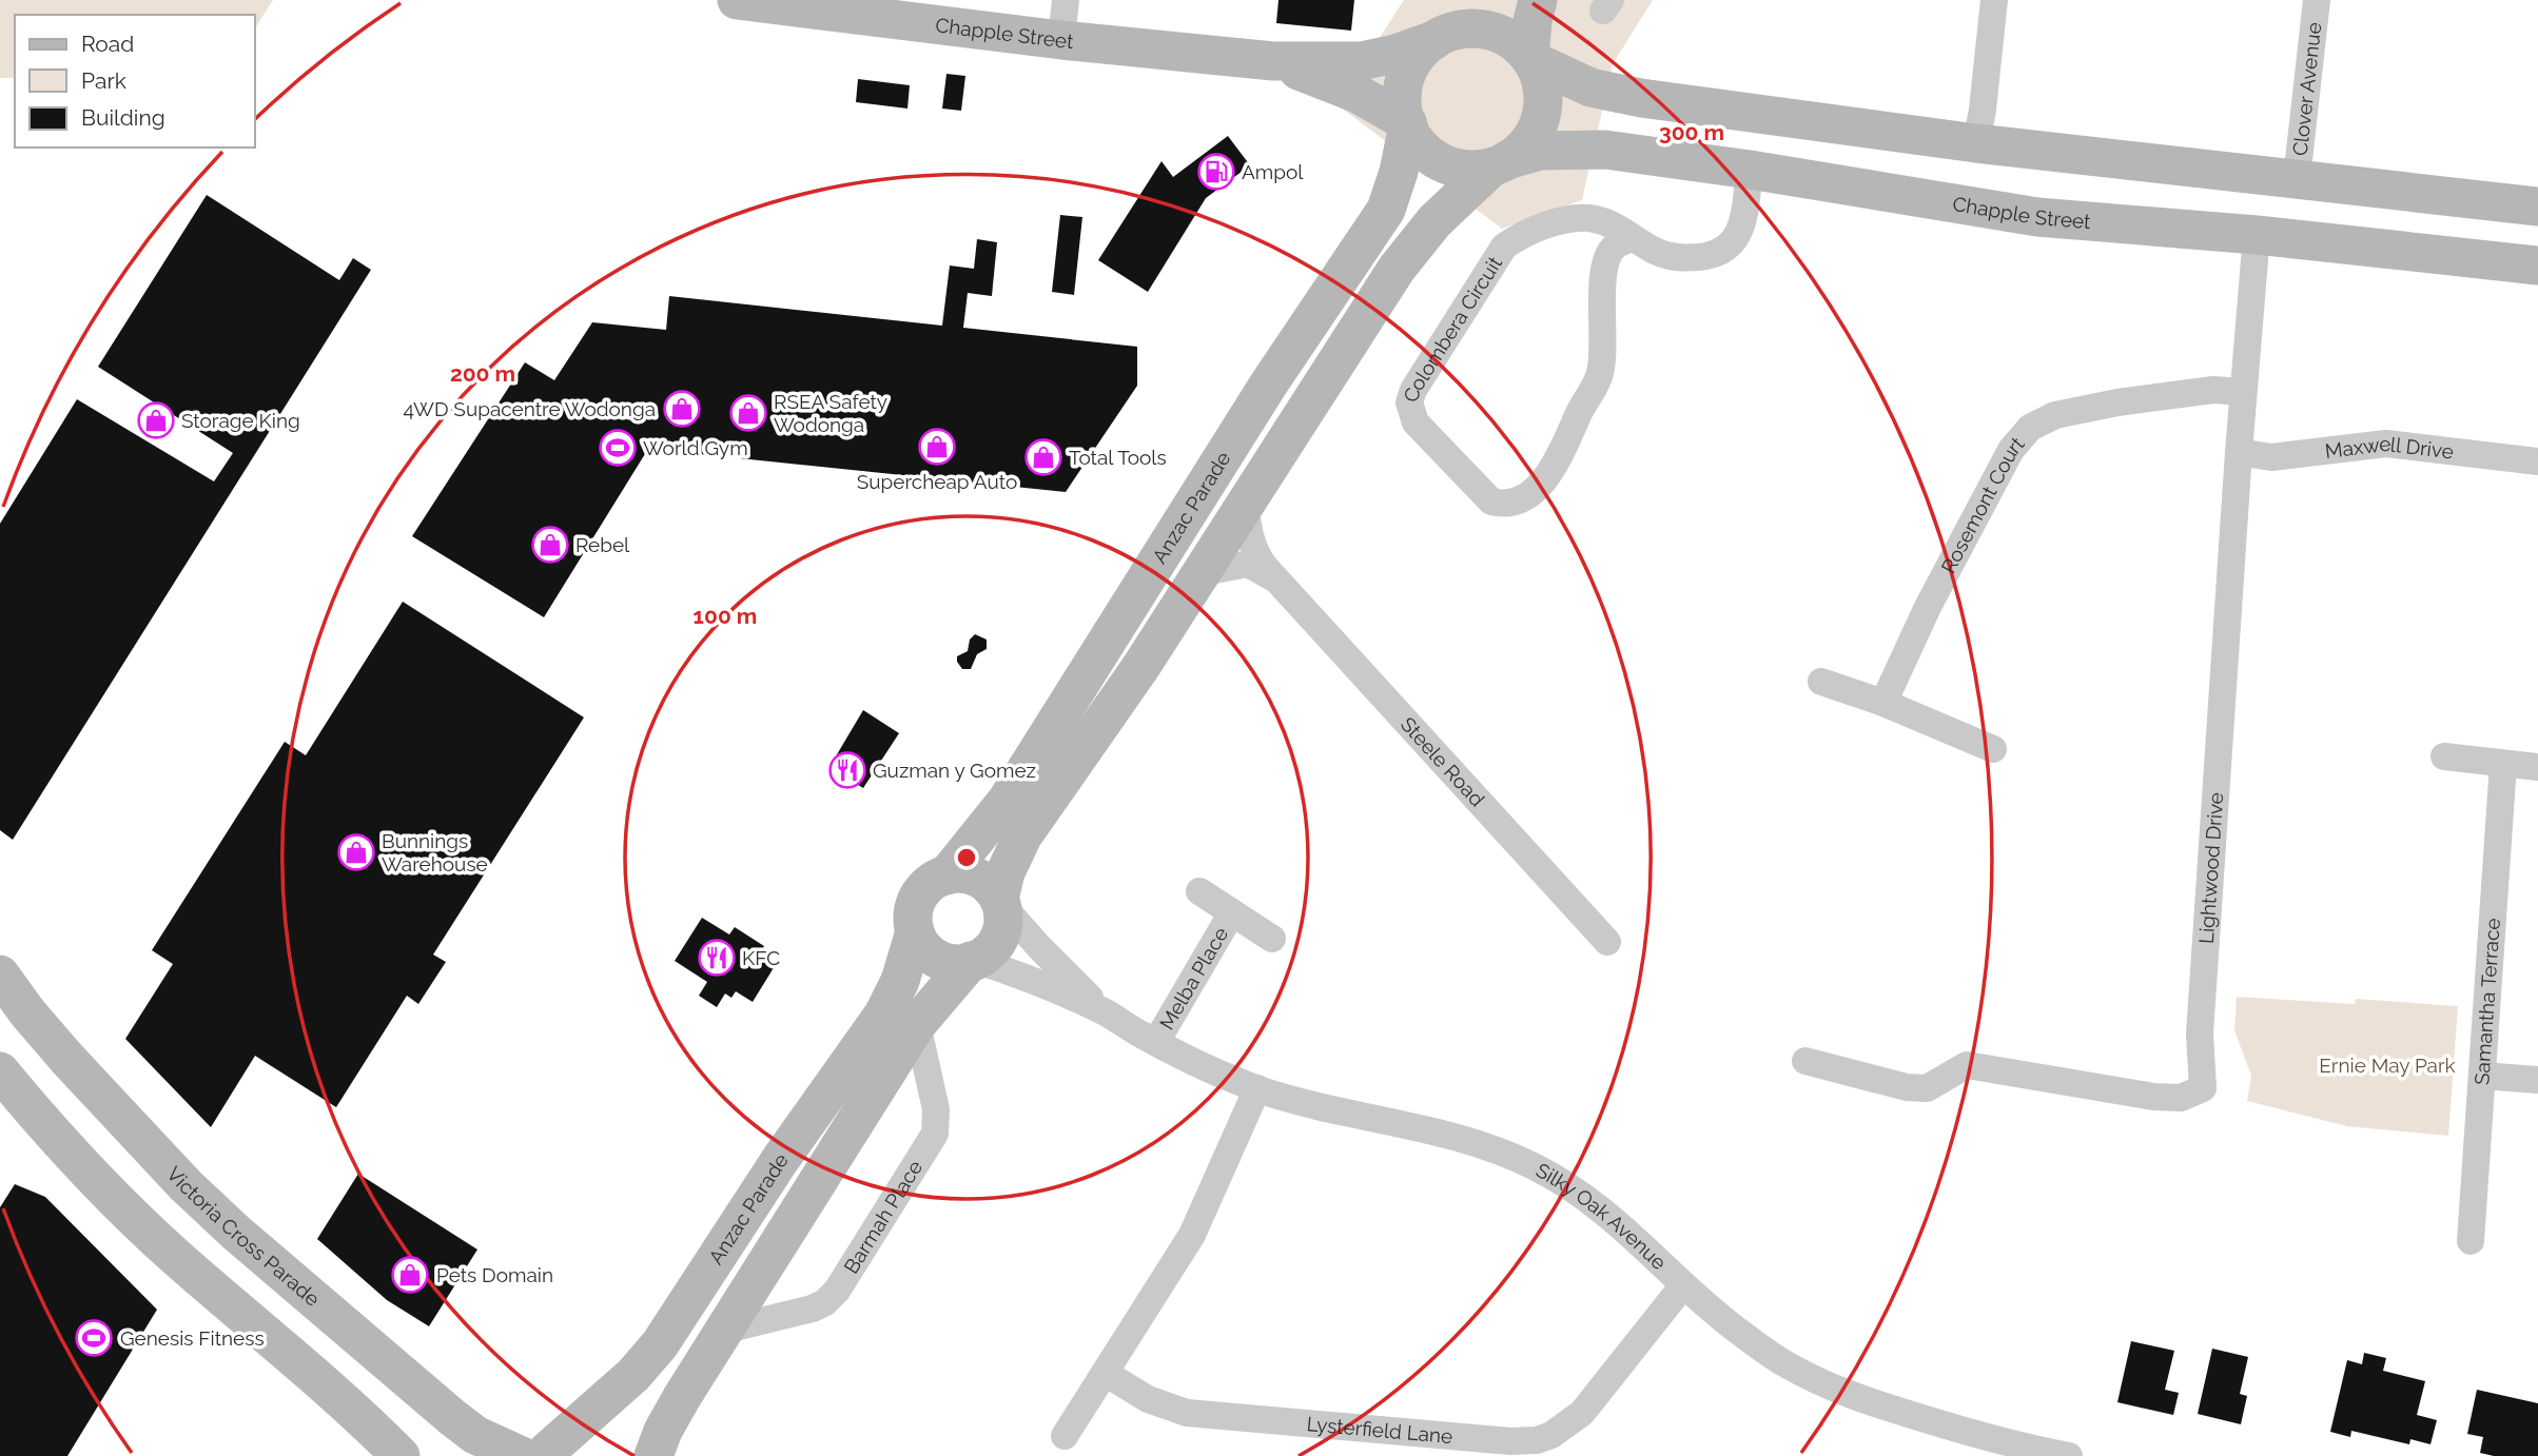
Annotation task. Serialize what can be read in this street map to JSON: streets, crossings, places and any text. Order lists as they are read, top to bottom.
{
  "streets": {
    "main road": ["Chapple Street", "Anzac Parade", "Victoria Cross Parade"],
    "street": [
      "Clover Avenue",
      "Colombera Circuit",
      "Maxwell Drive",
      "Rosemont Court",
      "Steele Road",
      "Lightwood Drive",
      "Melba Place",
      "Samantha Terrace",
      "Barmah Place",
      "Silky Oak Avenue",
      "Lysterfield Lane"
    ]
  },
  "crossings": [
    ["Chapple Street", "Colombera Circuit"],
    ["Chapple Street", "Anzac Parade"],
    ["Chapple Street", "Lightwood Drive"],
    ["Maxwell Drive", "Lightwood Drive"],
    ["Rosemont Court", "Lightwood Drive"],
    ["Anzac Parade", "Barmah Place"],
    ["Anzac Parade", "Silky Oak Avenue"],
    ["Melba Place", "Silky Oak Avenue"],
    ["Silky Oak Avenue", "Lysterfield Lane"]
  ],
  "parks": ["Ernie May Park"],
  "places": {
    "fuel station": ["Ampol"],
    "shop": [
      "4WD Supacentre Wodonga",
      "RSEA Safety Wodonga",
      "Storage King",
      "Supercheap Auto",
      "Total Tools",
      "Rebel",
      "Bunnings Warehouse",
      "Pets Domain"
    ],
    "sports": ["World Gym", "Genesis Fitness"],
    "restaurant": ["Guzman y Gomez", "KFC"]
  },
  "legend": ["Road", "Park", "Building"],
  "rings": ["300 m", "200 m", "100 m"]
}
